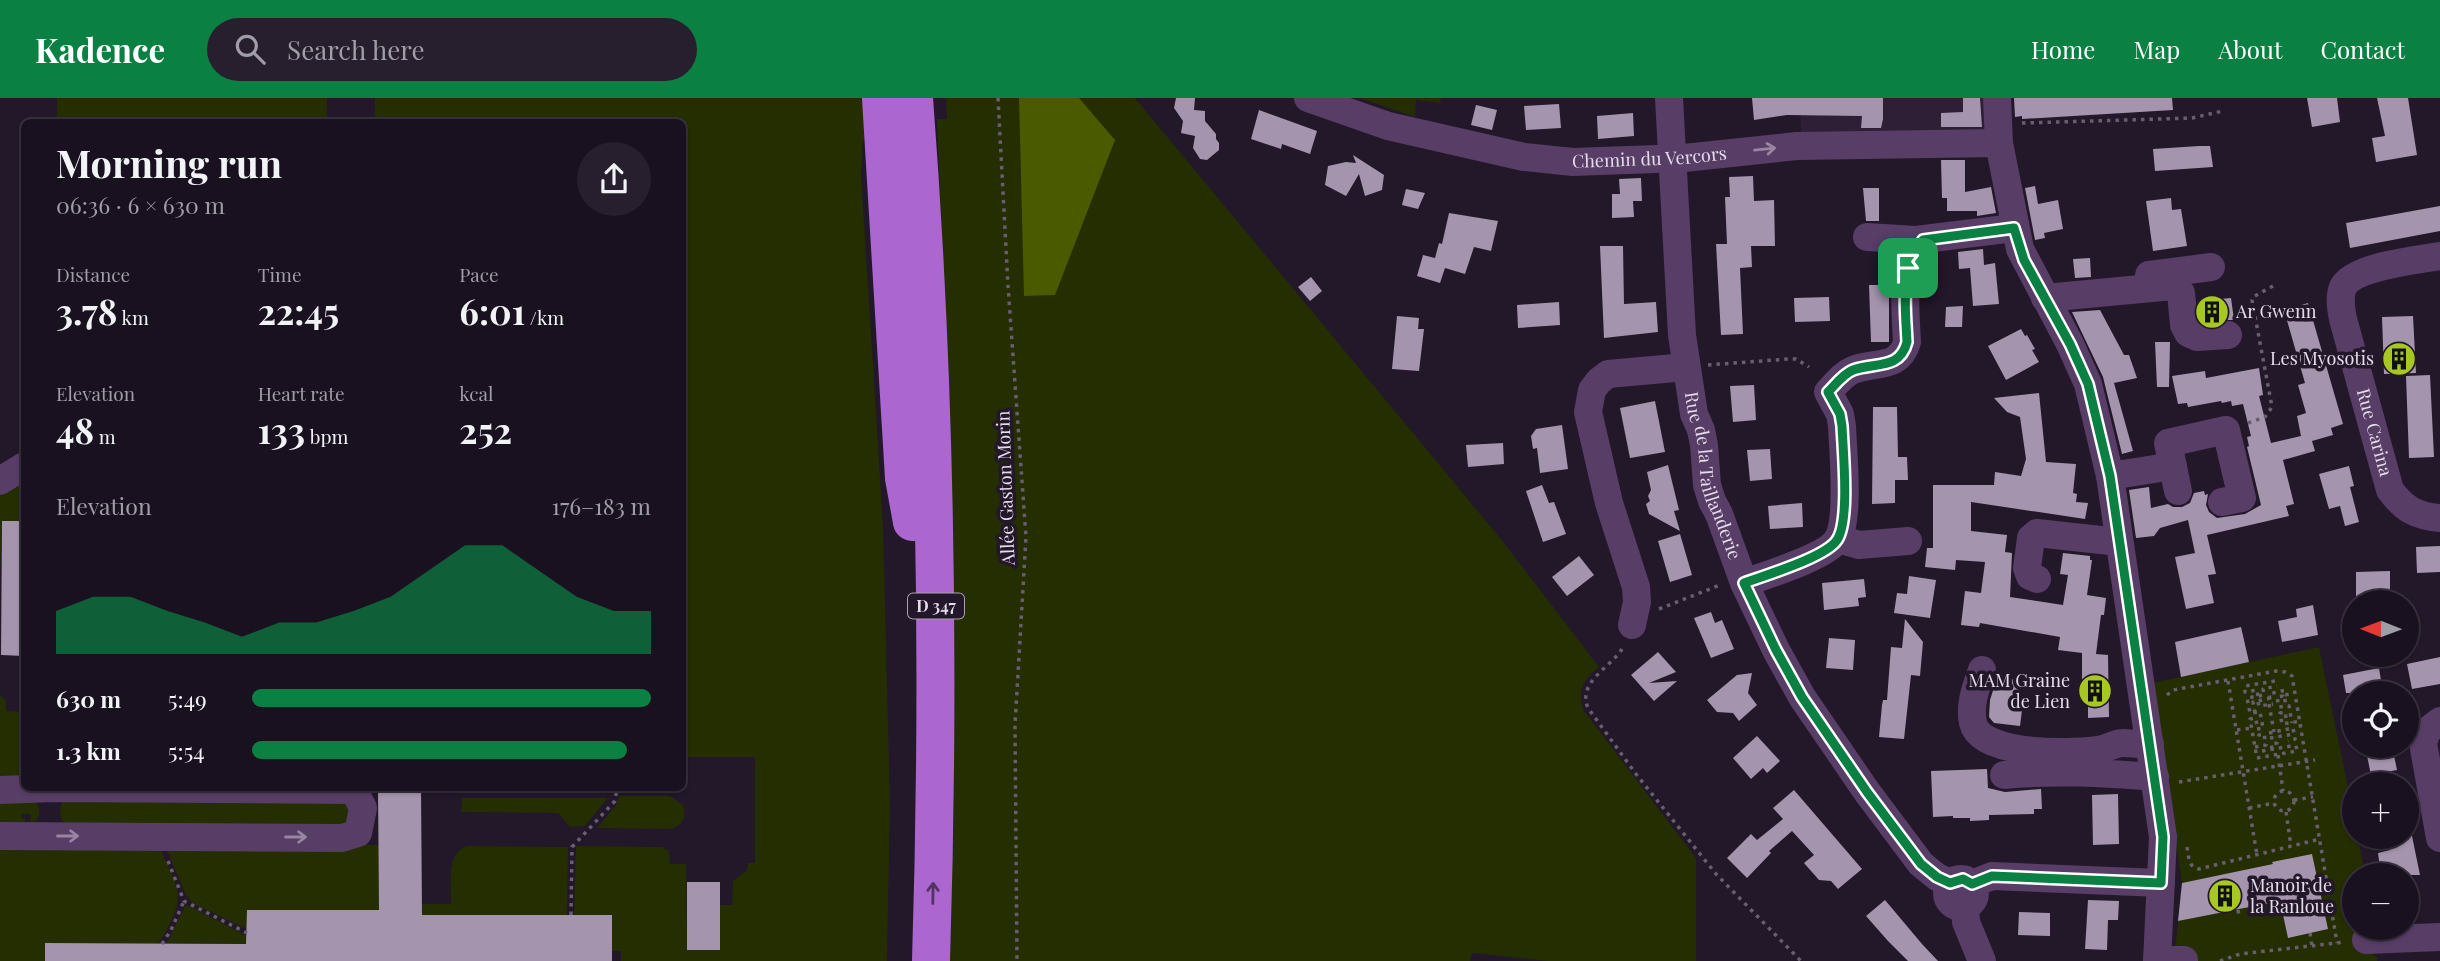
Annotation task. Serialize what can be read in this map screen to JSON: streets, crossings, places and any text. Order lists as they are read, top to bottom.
{
  "streets": {
    "highway": ["D 347"],
    "street": ["Chemin du Vercors", "Rue Carina", "Rue de la Taillanderie"],
    "path": ["Allée Gaston Morin"]
  },
  "crossings": [
    ["Chemin du Vercors", "Rue de la Taillanderie"]
  ],
  "places": {
    "building": [
      "Ar Gwenn",
      "Les Myosotis",
      "MAM Graine de Lien",
      "Manoir de la Ranloue"
    ]
  },
  "north": "left",
  "page": {
    "header": "Kadence",
    "search": "Search here",
    "nav": [
      "Home",
      "Map",
      "About",
      "Contact"
    ],
    "heading": ["Morning run", "06:36 · 6 × 630 m"],
    "stats": [
      ["Distance", "3.78 km"],
      ["Time", "22:45"],
      ["Pace", "6:01 /km"],
      ["Elevation", "48 m"],
      ["Heart rate", "133 bpm"],
      ["kcal", "252"]
    ],
    "chart": ["Elevation", "176–183 m"],
    "map_buttons": ["+", "−"],
    "list": [
      {
        "name": "630 m",
        "note": "5:49"
      },
      {
        "name": "1.3 km",
        "note": "5:54"
      }
    ]
  }
}
